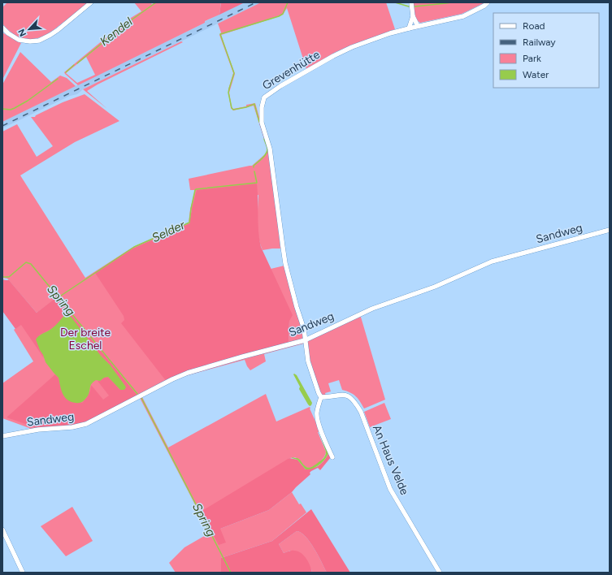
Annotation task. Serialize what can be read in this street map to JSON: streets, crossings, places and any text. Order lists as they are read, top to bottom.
{
  "streets": {
    "street": ["Grevenhütte", "Sandweg", "An Haus Velde"]
  },
  "crossings": [
    ["Grevenhütte", "Sandweg"]
  ],
  "water": ["Kendel", "Selder", "Spring"],
  "parks": ["Der breite Eschel"],
  "legend": [
    "Road",
    "Railway",
    "Park",
    "Water"
  ],
  "north": "bottom left"
}
